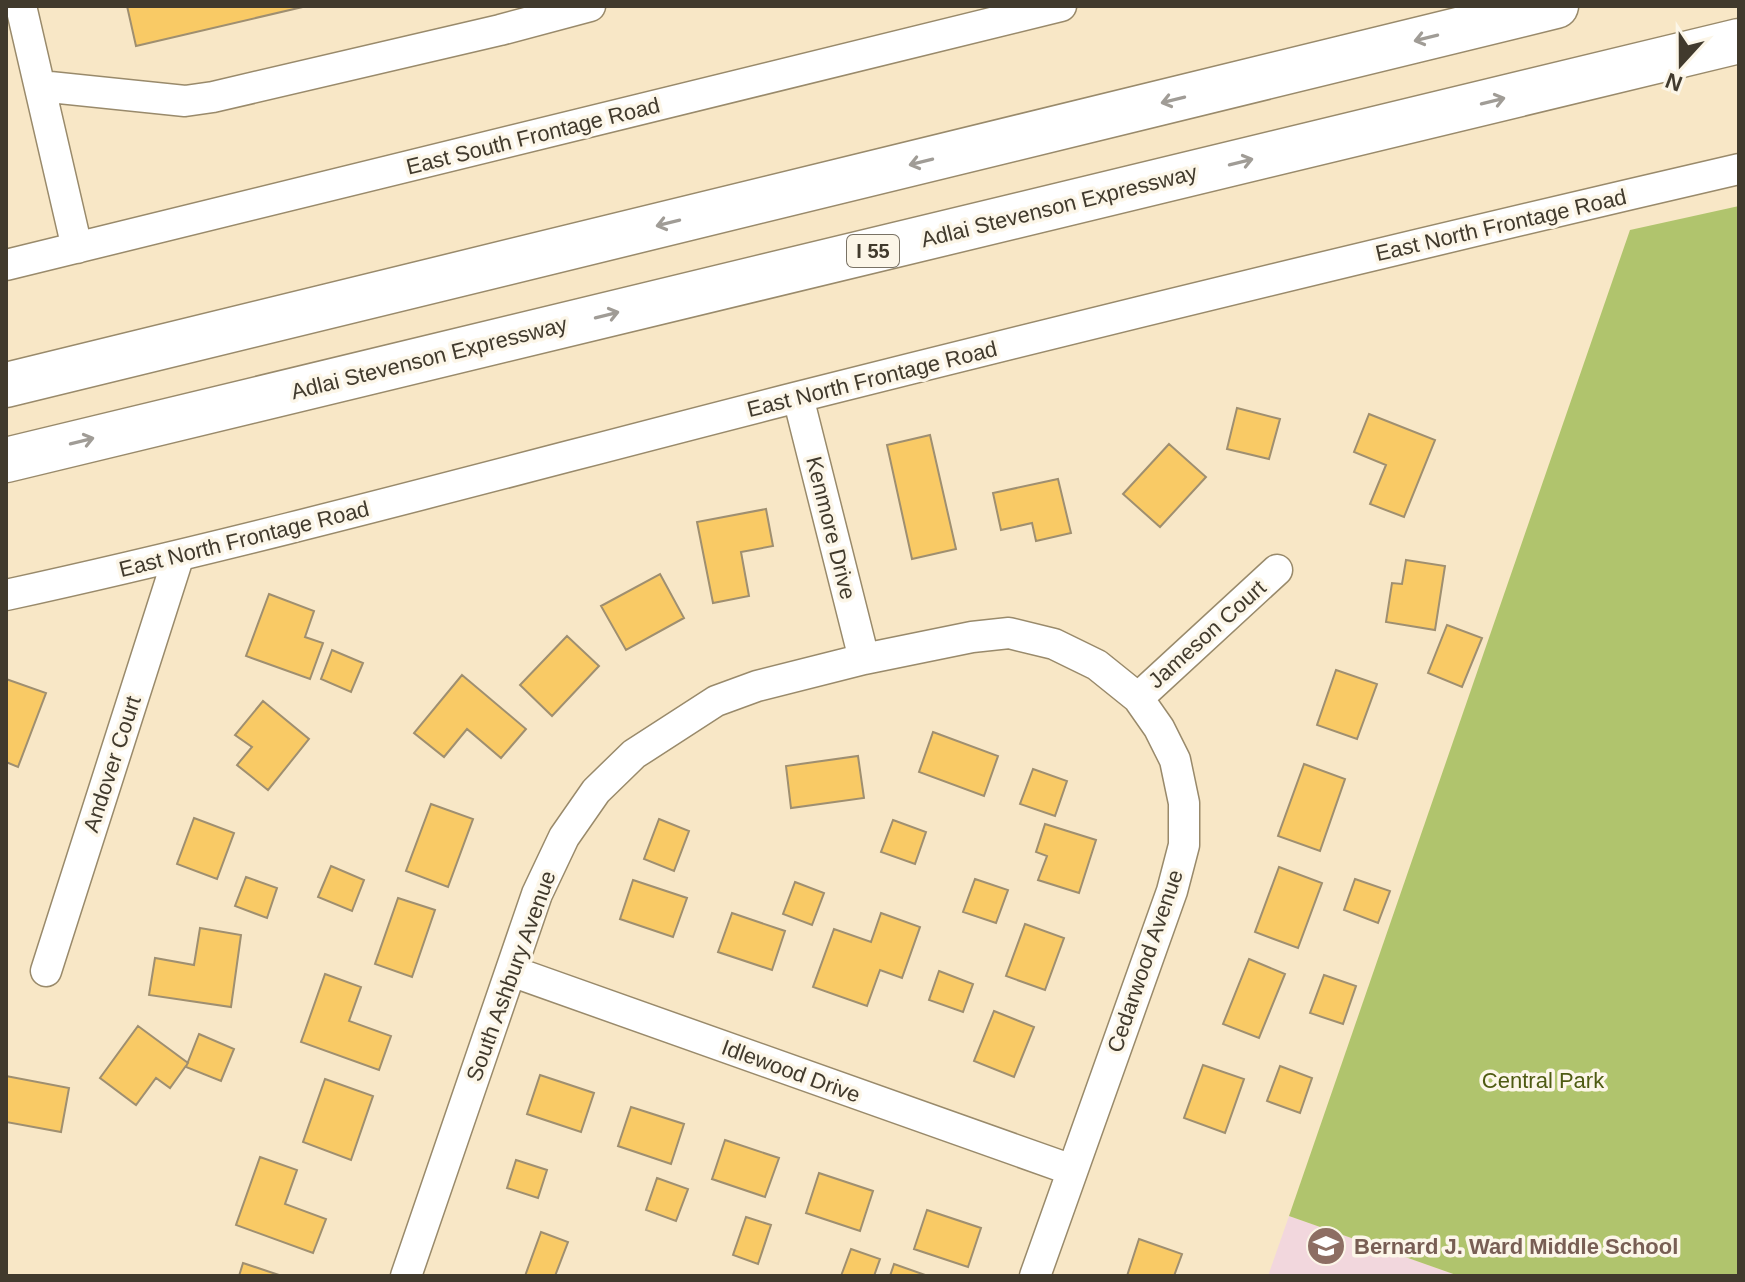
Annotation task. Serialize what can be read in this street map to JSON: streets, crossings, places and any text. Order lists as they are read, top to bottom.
{
  "streets": {
    "highway": ["Adlai Stevenson Expressway", "I 55"],
    "street": [
      "East South Frontage Road",
      "East North Frontage Road",
      "Kenmore Drive",
      "Jameson Court",
      "Andover Court",
      "Cedarwood Avenue",
      "South Ashbury Avenue",
      "Idlewood Drive"
    ]
  },
  "crossings": [
    ["East North Frontage Road", "Kenmore Drive"],
    ["East North Frontage Road", "Andover Court"],
    ["Kenmore Drive", "Cedarwood Avenue"],
    ["Kenmore Drive", "South Ashbury Avenue"],
    ["Jameson Court", "Cedarwood Avenue"],
    ["Cedarwood Avenue", "South Ashbury Avenue"],
    ["Cedarwood Avenue", "Idlewood Drive"],
    ["South Ashbury Avenue", "Idlewood Drive"]
  ],
  "parks": ["Central Park"],
  "places": {
    "school or university": ["Bernard J. Ward Middle School"]
  },
  "north": "bottom"
}
